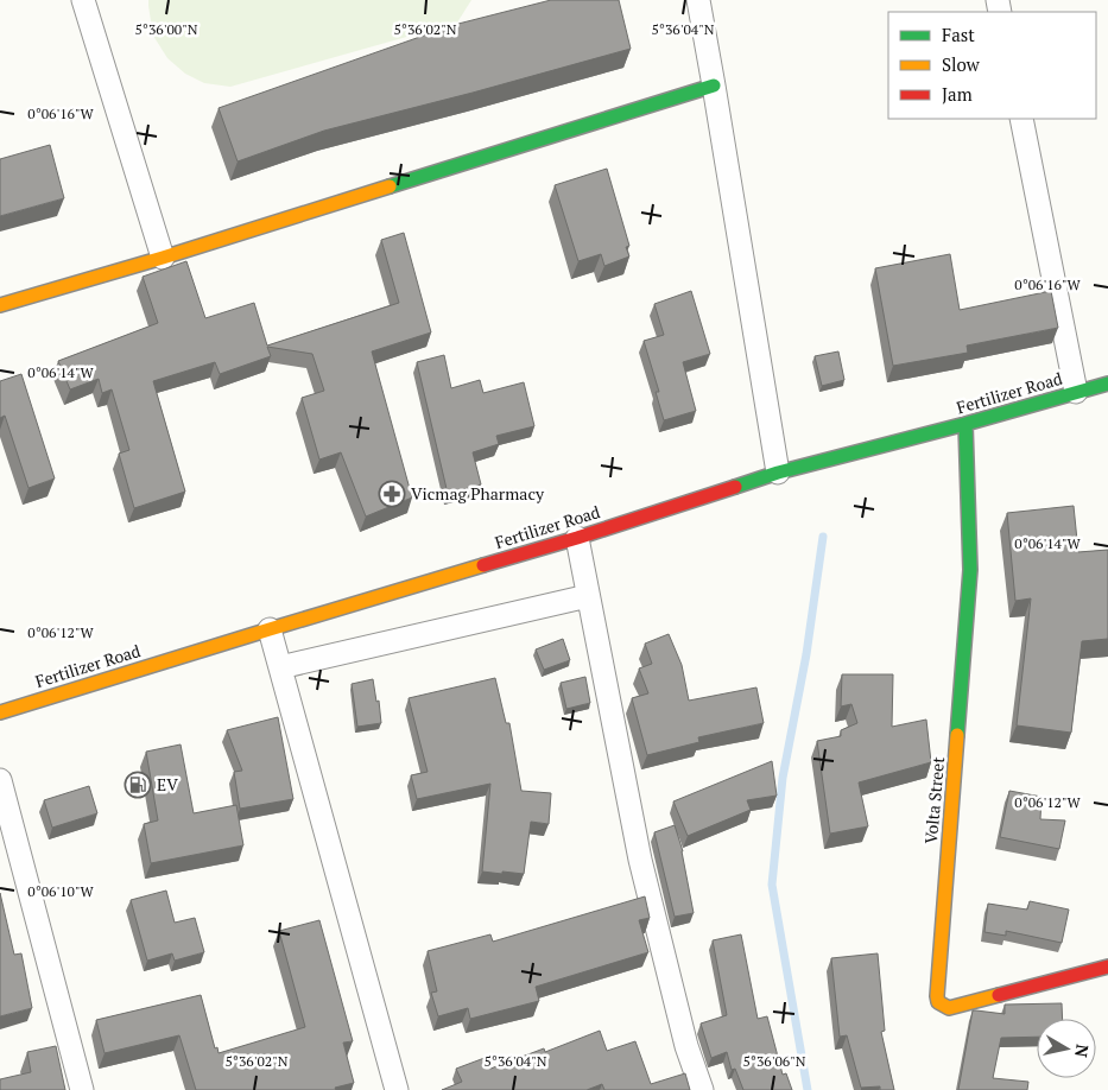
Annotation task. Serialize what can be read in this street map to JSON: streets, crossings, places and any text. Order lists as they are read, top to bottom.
{
  "streets": {
    "street": ["Fertilizer Road", "Volta Street"]
  },
  "crossings": [
    ["Fertilizer Road", "Volta Street"]
  ],
  "places": {
    "pharmacy": ["Vicmag Pharmacy"],
    "fuel station": ["EV"]
  },
  "legend": ["Fast", "Slow", "Jam"],
  "north": "right",
  "coordinates": [
    "5°36'00\"N",
    "5°36'02\"N",
    "5°36'04\"N",
    "0°06'16\"W",
    "0°06'14\"W",
    "0°06'12\"W",
    "0°06'10\"W",
    "5°36'06\"N"
  ]
}
